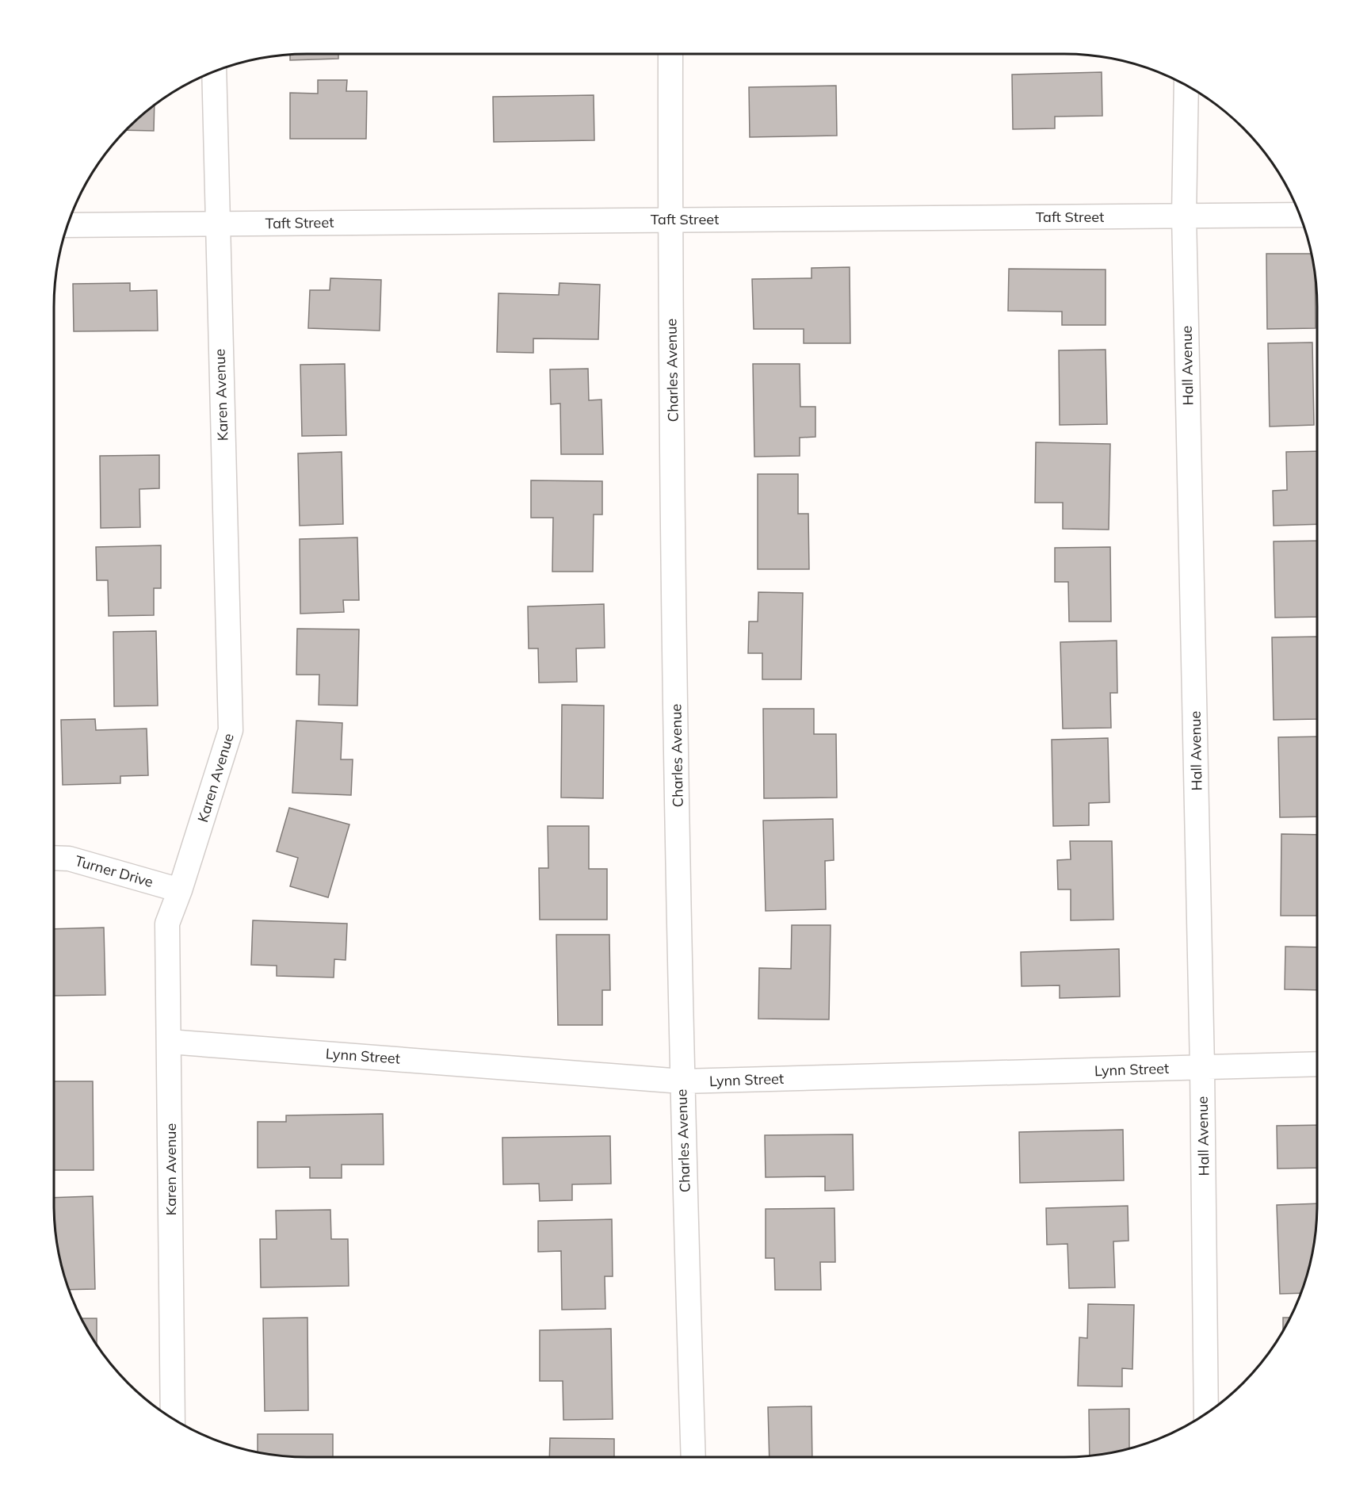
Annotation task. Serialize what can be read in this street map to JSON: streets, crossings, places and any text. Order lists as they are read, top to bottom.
{
  "streets": {
    "street": [
      "Taft Street",
      "Hall Avenue",
      "Charles Avenue",
      "Karen Avenue",
      "Turner Drive",
      "Lynn Street"
    ]
  },
  "crossings": [
    ["Taft Street", "Hall Avenue"],
    ["Taft Street", "Charles Avenue"],
    ["Taft Street", "Karen Avenue"],
    ["Hall Avenue", "Lynn Street"],
    ["Charles Avenue", "Lynn Street"],
    ["Karen Avenue", "Turner Drive"],
    ["Karen Avenue", "Lynn Street"]
  ]
}
